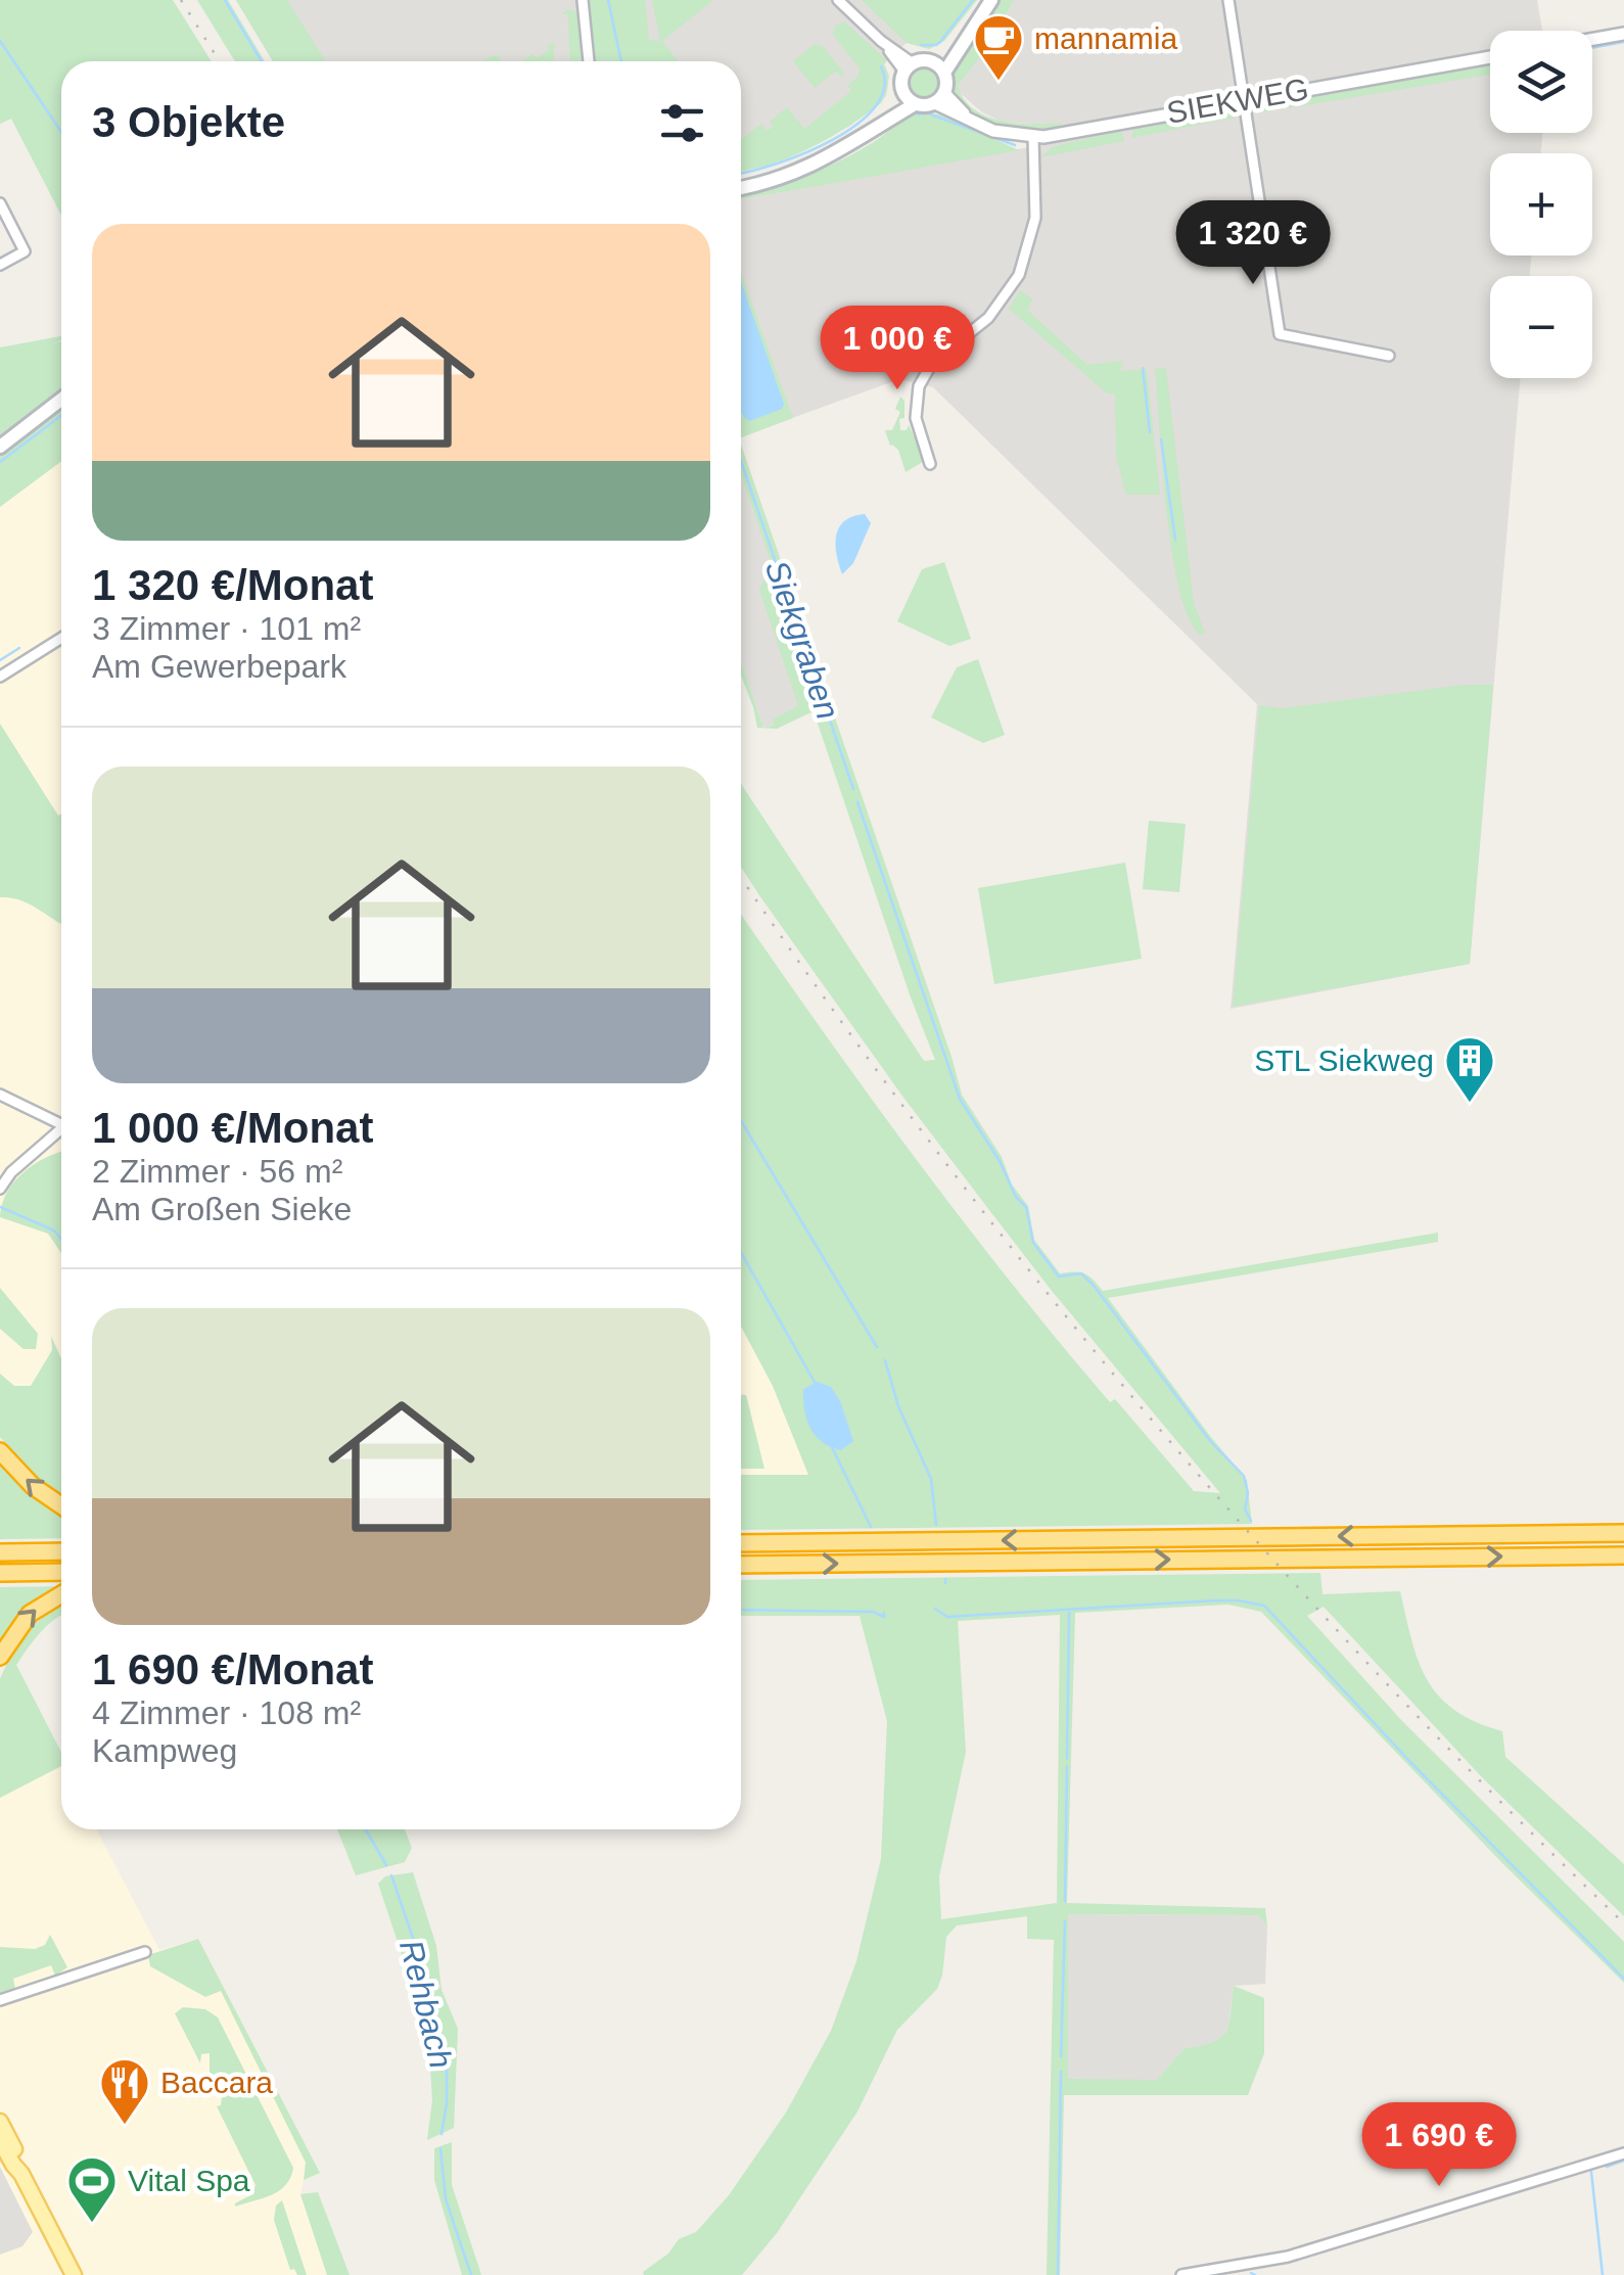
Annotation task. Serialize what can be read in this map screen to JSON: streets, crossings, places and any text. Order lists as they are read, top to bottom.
{
  "streets": {
    "street": ["SIEKWEG"]
  },
  "water": ["Siekgraben", "Rehbach"],
  "places": {
    "cafe": ["mannamia"],
    "building": ["STL Siekweg"],
    "restaurant": ["Baccara"],
    "sports": ["Vital Spa"]
  },
  "page": {
    "map_buttons": ["+", "−"],
    "heading": "3 Objekte",
    "list": [
      {
        "name": "1 320 €/Monat",
        "note": "3 Zimmer · 101 m² · Am Gewerbepark"
      },
      {
        "name": "1 000 €/Monat",
        "note": "2 Zimmer · 56 m² · Am Großen Sieke"
      },
      {
        "name": "1 690 €/Monat",
        "note": "4 Zimmer · 108 m² · Kampweg"
      }
    ],
    "price": ["1 320 €", "1 000 €", "1 690 €"]
  }
}
